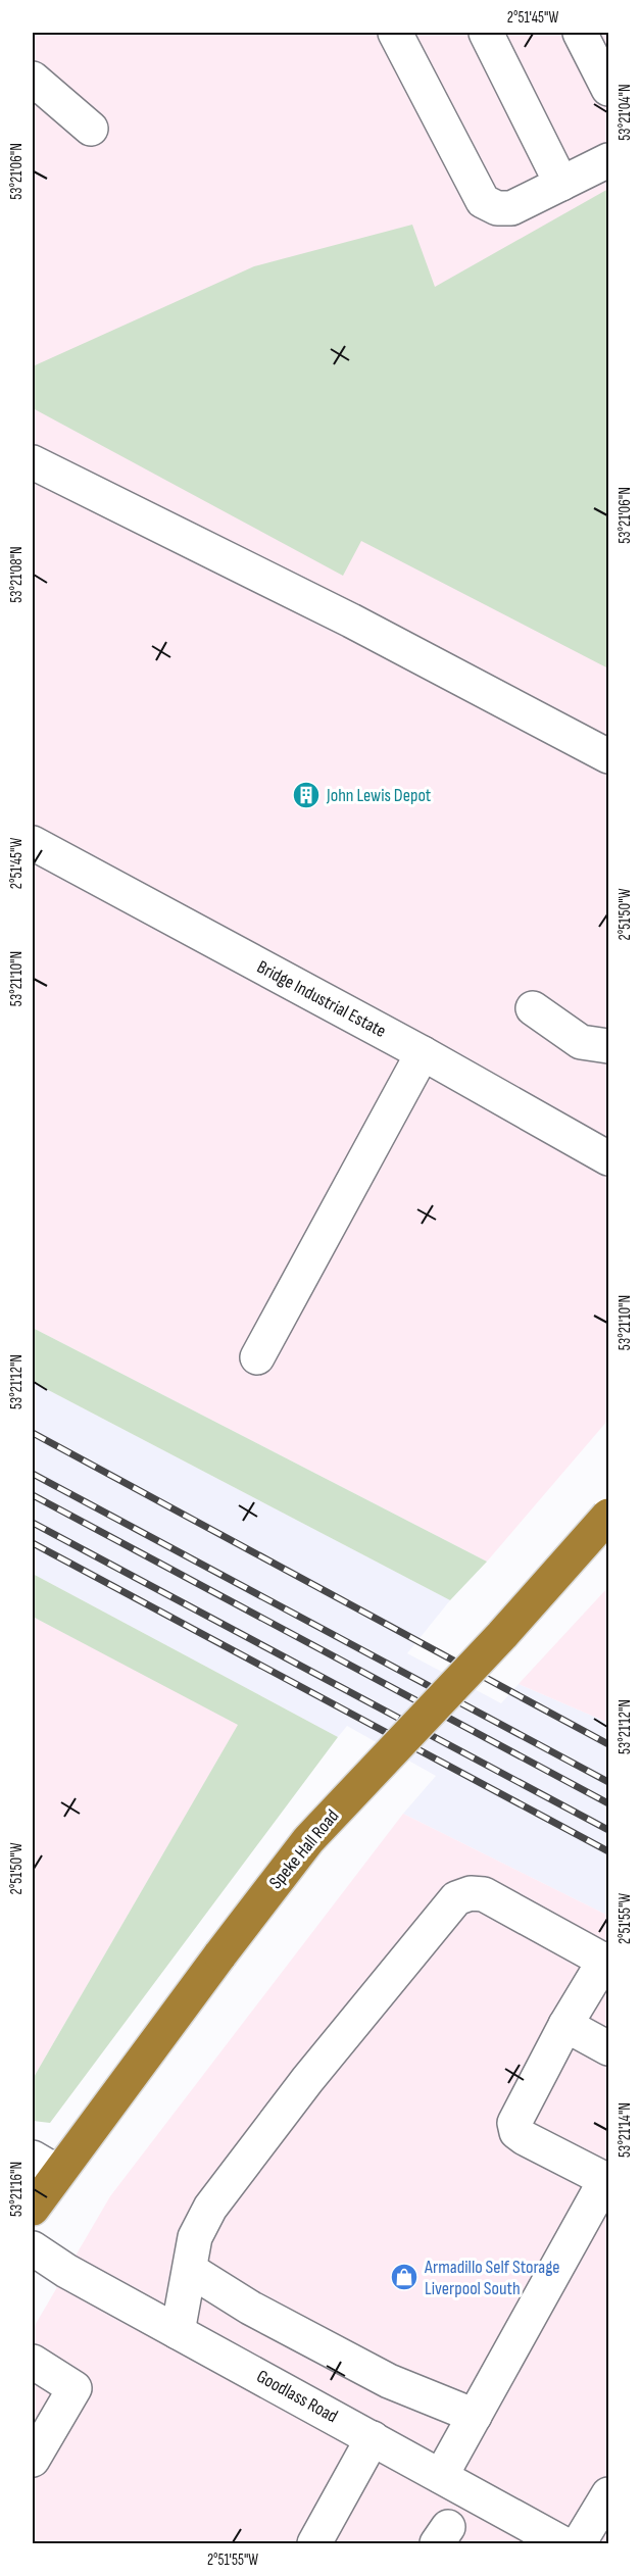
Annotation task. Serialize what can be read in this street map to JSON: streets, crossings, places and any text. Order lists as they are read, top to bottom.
{
  "streets": {
    "highway": ["Speke Hall Road"],
    "street": ["Bridge Industrial Estate", "Goodlass Road"]
  },
  "places": {
    "building": ["John Lewis Depot"],
    "shop": ["Armadillo Self Storage Liverpool South"]
  },
  "coordinates": [
    "2°51'45\"W",
    "53°21'04\"N",
    "53°21'06\"N",
    "53°21'08\"N",
    "2°51'50\"W",
    "53°21'10\"N",
    "53°21'12\"N",
    "2°51'55\"W",
    "53°21'14\"N",
    "53°21'16\"N"
  ]
}
